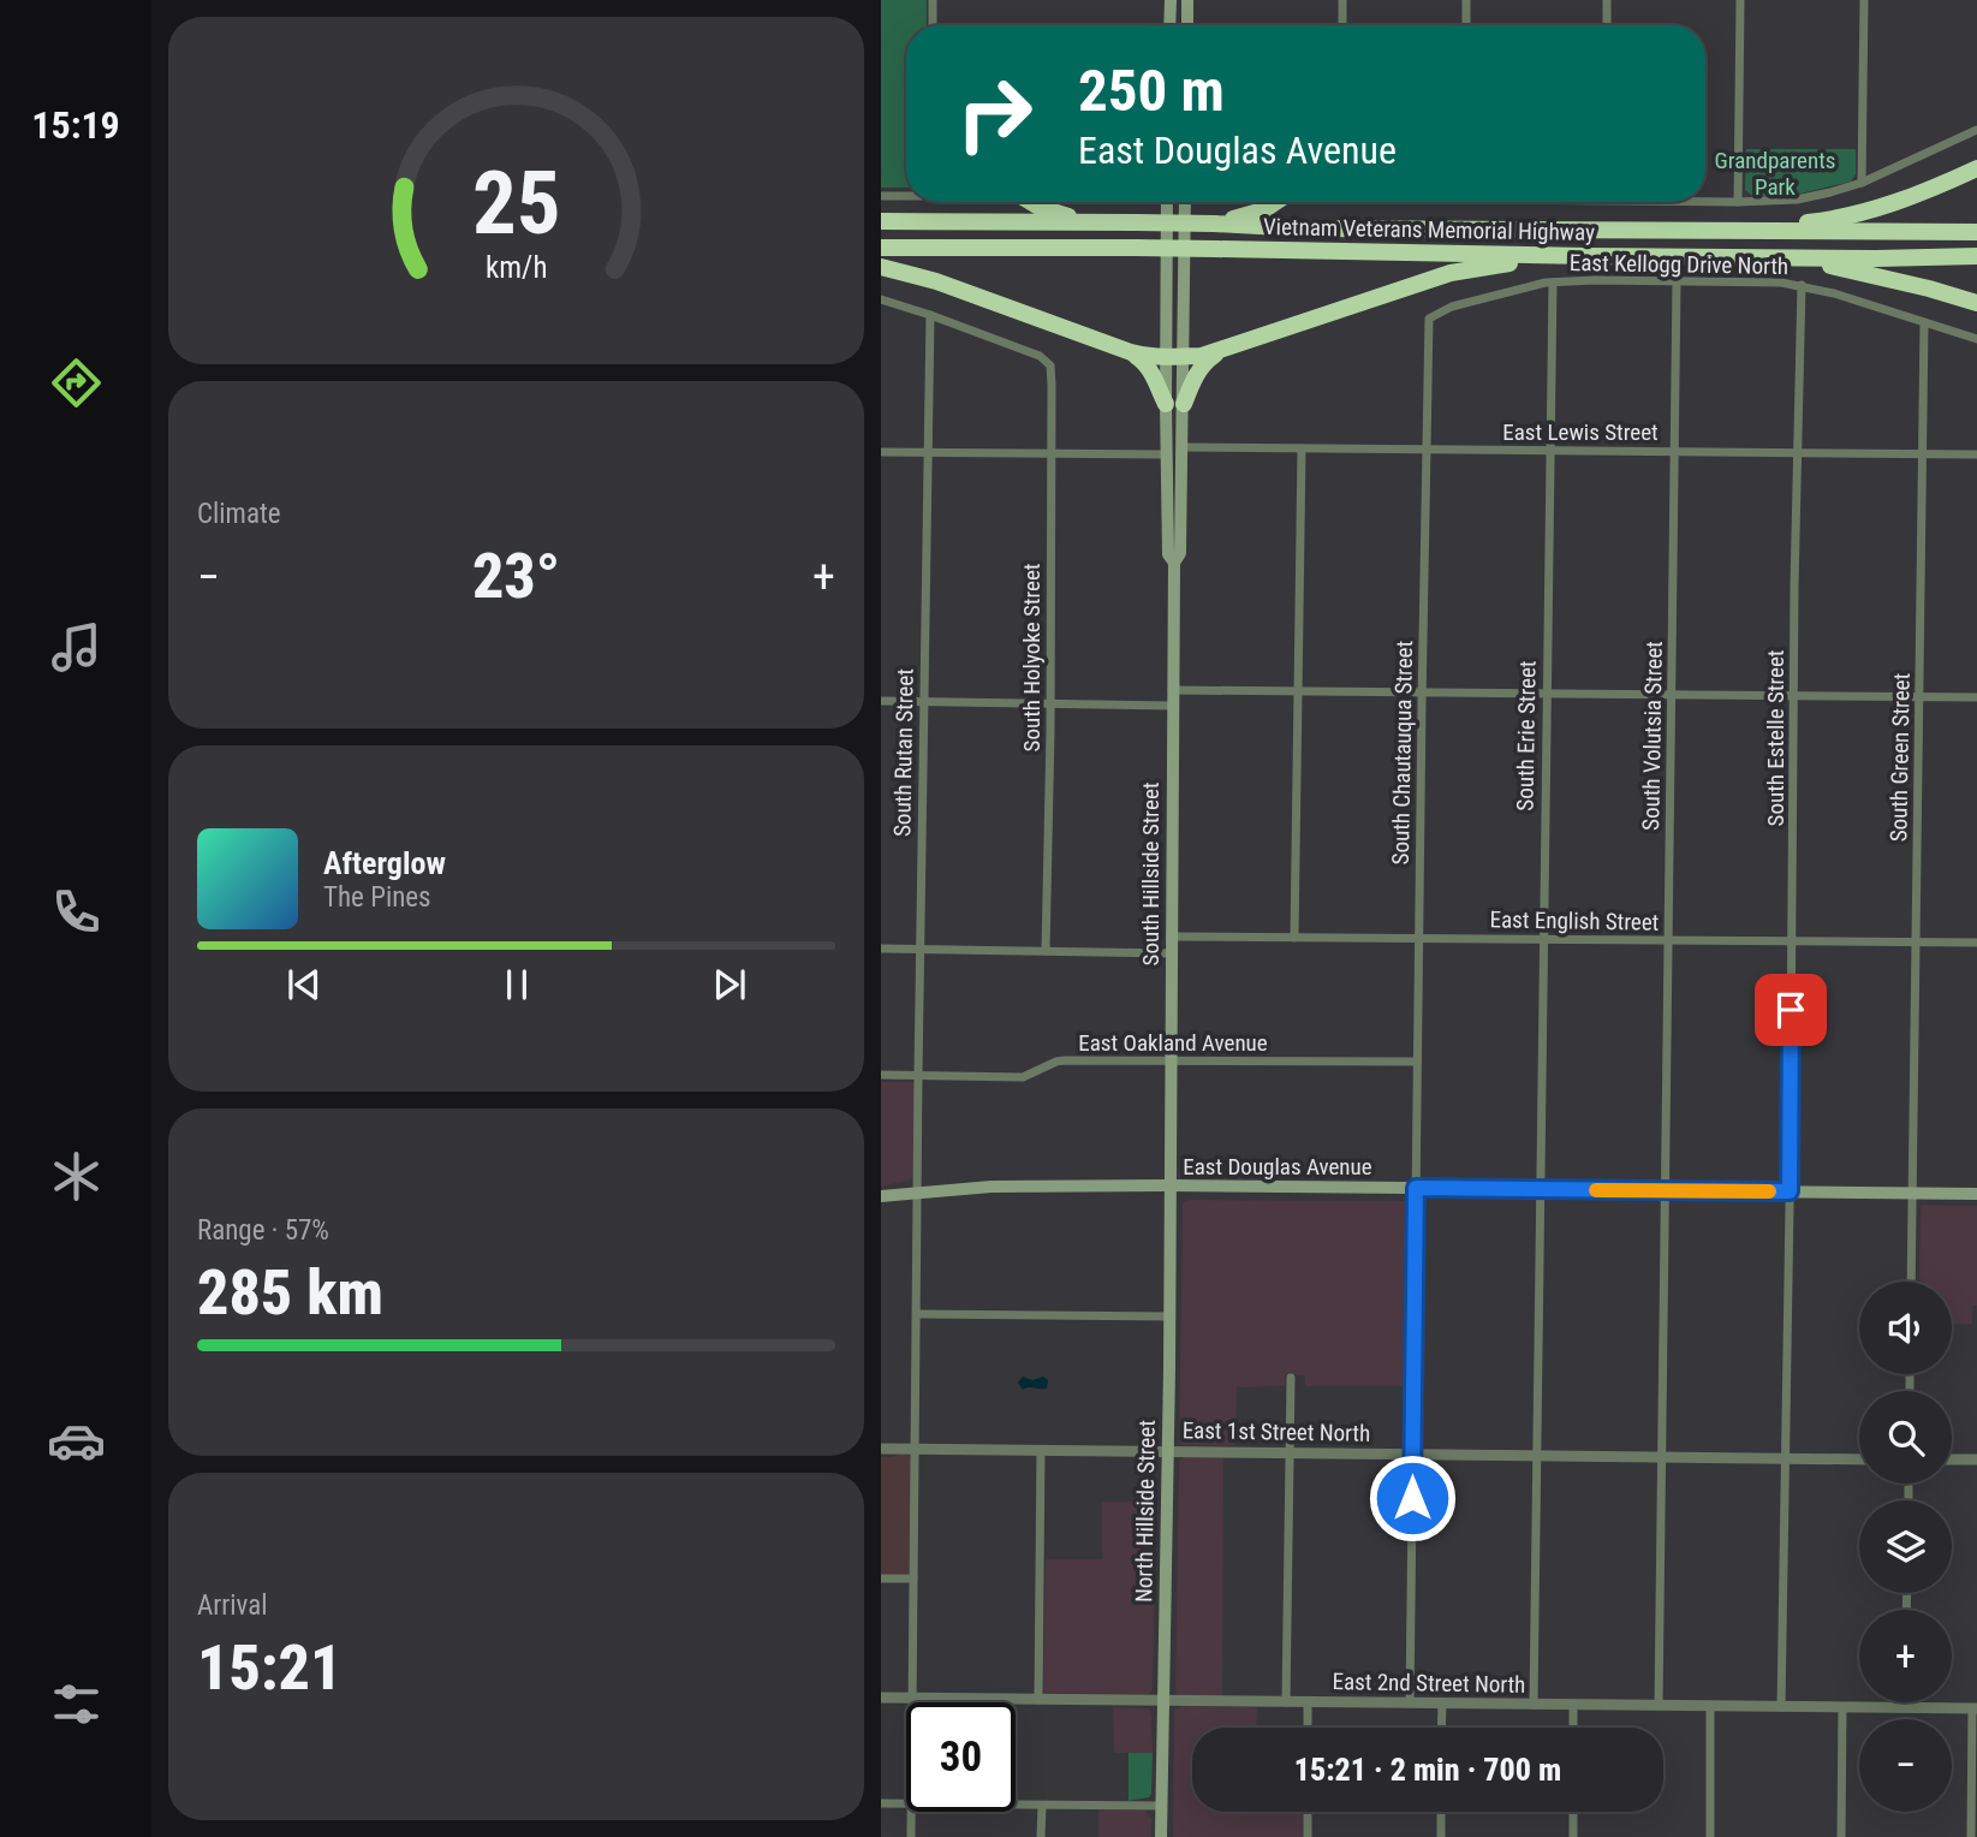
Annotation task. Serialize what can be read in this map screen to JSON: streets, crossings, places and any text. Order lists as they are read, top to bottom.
{
  "streets": {
    "highway": ["Vietnam Veterans Memorial Highway"],
    "main road": ["South Hillside Street", "East Douglas Avenue", "North Hillside Street"],
    "street": [
      "East Kellogg Drive North",
      "East Lewis Street",
      "South Holyoke Street",
      "South Erie Street",
      "South Volutsia Street",
      "South Estelle Street",
      "South Rutan Street",
      "South Chautauqua Street",
      "South Green Street",
      "East English Street",
      "East Oakland Avenue",
      "East 1st Street North",
      "East 2nd Street North"
    ]
  },
  "crossings": [
    ["East Kellogg Drive North", "South Erie Street"],
    ["East Kellogg Drive North", "South Volutsia Street"],
    ["East Kellogg Drive North", "South Estelle Street"],
    ["East Kellogg Drive North", "South Chautauqua Street"],
    ["East Kellogg Drive North", "South Green Street"],
    ["East Lewis Street", "South Erie Street"],
    ["East Lewis Street", "South Volutsia Street"],
    ["East Lewis Street", "South Estelle Street"],
    ["East Lewis Street", "South Chautauqua Street"],
    ["East Lewis Street", "South Green Street"],
    ["East Lewis Street", "South Hillside Street"],
    ["South Holyoke Street", "South Rutan Street"],
    ["South Erie Street", "East English Street"],
    ["South Erie Street", "East Douglas Avenue"],
    ["South Erie Street", "East 1st Street North"],
    ["South Erie Street", "East 2nd Street North"],
    ["South Volutsia Street", "East English Street"],
    ["South Volutsia Street", "East Douglas Avenue"],
    ["South Volutsia Street", "East 1st Street North"],
    ["South Volutsia Street", "East 2nd Street North"],
    ["South Estelle Street", "East English Street"],
    ["South Estelle Street", "East Douglas Avenue"],
    ["South Estelle Street", "East 1st Street North"],
    ["South Estelle Street", "East 2nd Street North"],
    ["South Rutan Street", "East Oakland Avenue"],
    ["South Rutan Street", "East Douglas Avenue"],
    ["South Rutan Street", "East 1st Street North"],
    ["South Rutan Street", "East 2nd Street North"],
    ["South Chautauqua Street", "East English Street"],
    ["South Chautauqua Street", "East Oakland Avenue"],
    ["South Chautauqua Street", "East Douglas Avenue"],
    ["South Chautauqua Street", "East 1st Street North"],
    ["South Chautauqua Street", "East 2nd Street North"],
    ["South Green Street", "East English Street"],
    ["South Green Street", "East Douglas Avenue"],
    ["South Hillside Street", "East English Street"],
    ["South Hillside Street", "East Oakland Avenue"],
    ["South Hillside Street", "East Douglas Avenue"],
    ["South Hillside Street", "North Hillside Street"],
    ["East Douglas Avenue", "North Hillside Street"],
    ["East 1st Street North", "North Hillside Street"],
    ["North Hillside Street", "East 2nd Street North"]
  ],
  "parks": ["Grandparents Park"],
  "page": {
    "tabs": "15:19",
    "turn": ["250 m", "East Douglas Avenue"],
    "tile": [
      "Climate",
      ["Range · 57%", "285 km"],
      ["Arrival", "15:21"]
    ],
    "heat": ["−", "23°", "+"],
    "song": ["Afterglow", "The Pines"],
    "map_buttons": ["+", "−"],
    "limit": "30",
    "trip": "15:21 · 2 min · 700 m",
    "gauge": ["25", "km/h"]
  }
}
